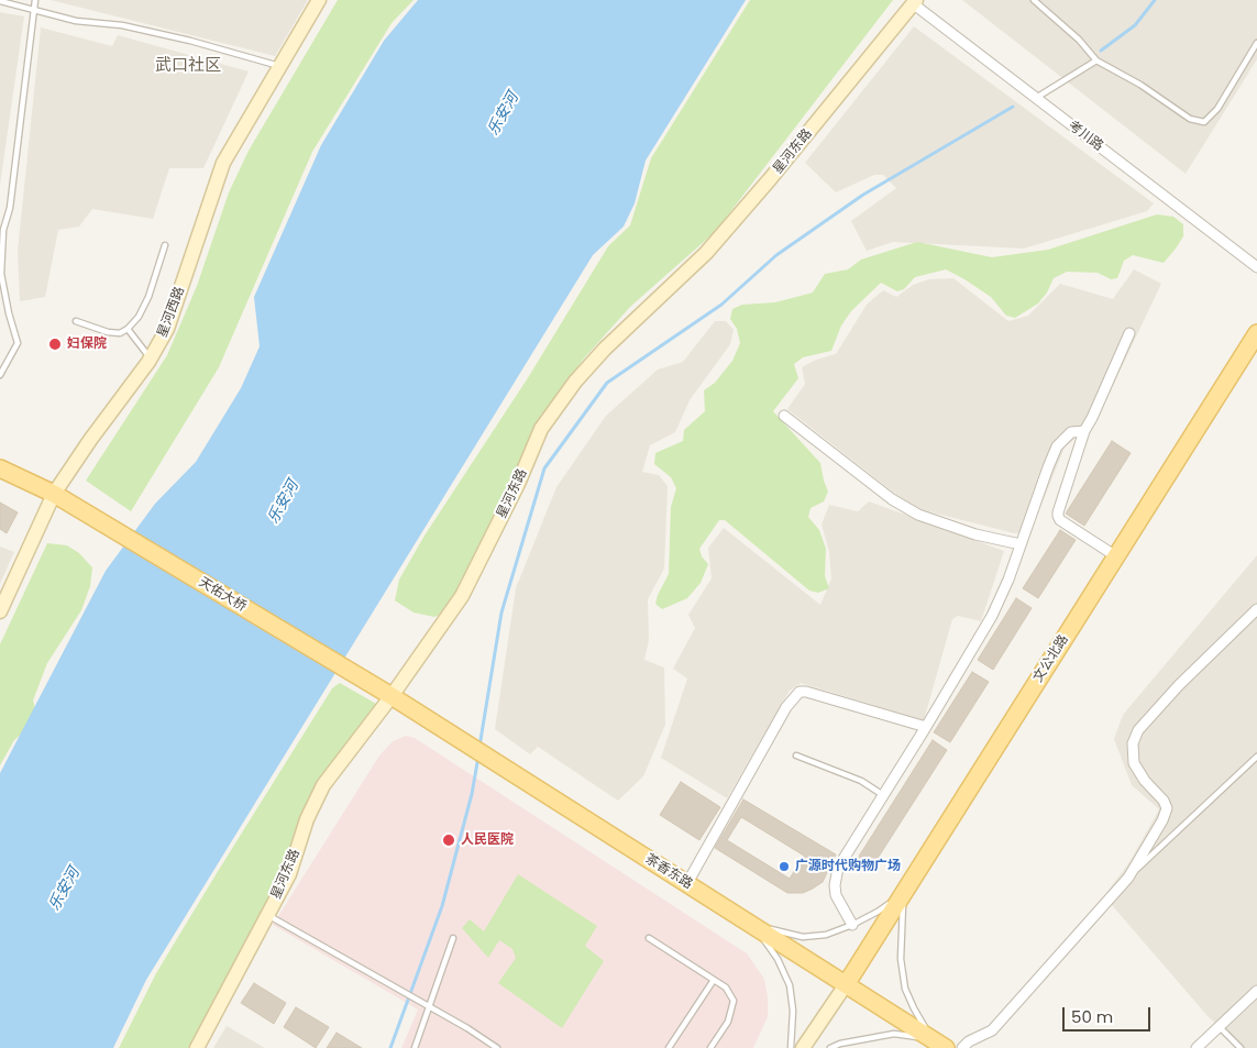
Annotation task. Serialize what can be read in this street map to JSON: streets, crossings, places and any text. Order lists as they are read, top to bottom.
{
  "streets": {
    "main road": ["天佑大桥", "文公北路", "茶香东路"],
    "street": ["考川路", "星河东路", "星河西路"]
  },
  "crossings": [
    ["考川路", "星河东路"],
    ["星河东路", "天佑大桥"],
    ["星河东路", "茶香东路"],
    ["星河西路", "天佑大桥"],
    ["天佑大桥", "茶香东路"],
    ["文公北路", "茶香东路"]
  ],
  "districts": ["武口社区"],
  "water": ["乐安河"],
  "places": ["妇保院", "人民医院", "广源时代购物广场"],
  "scale_bar": "50 m"
}
